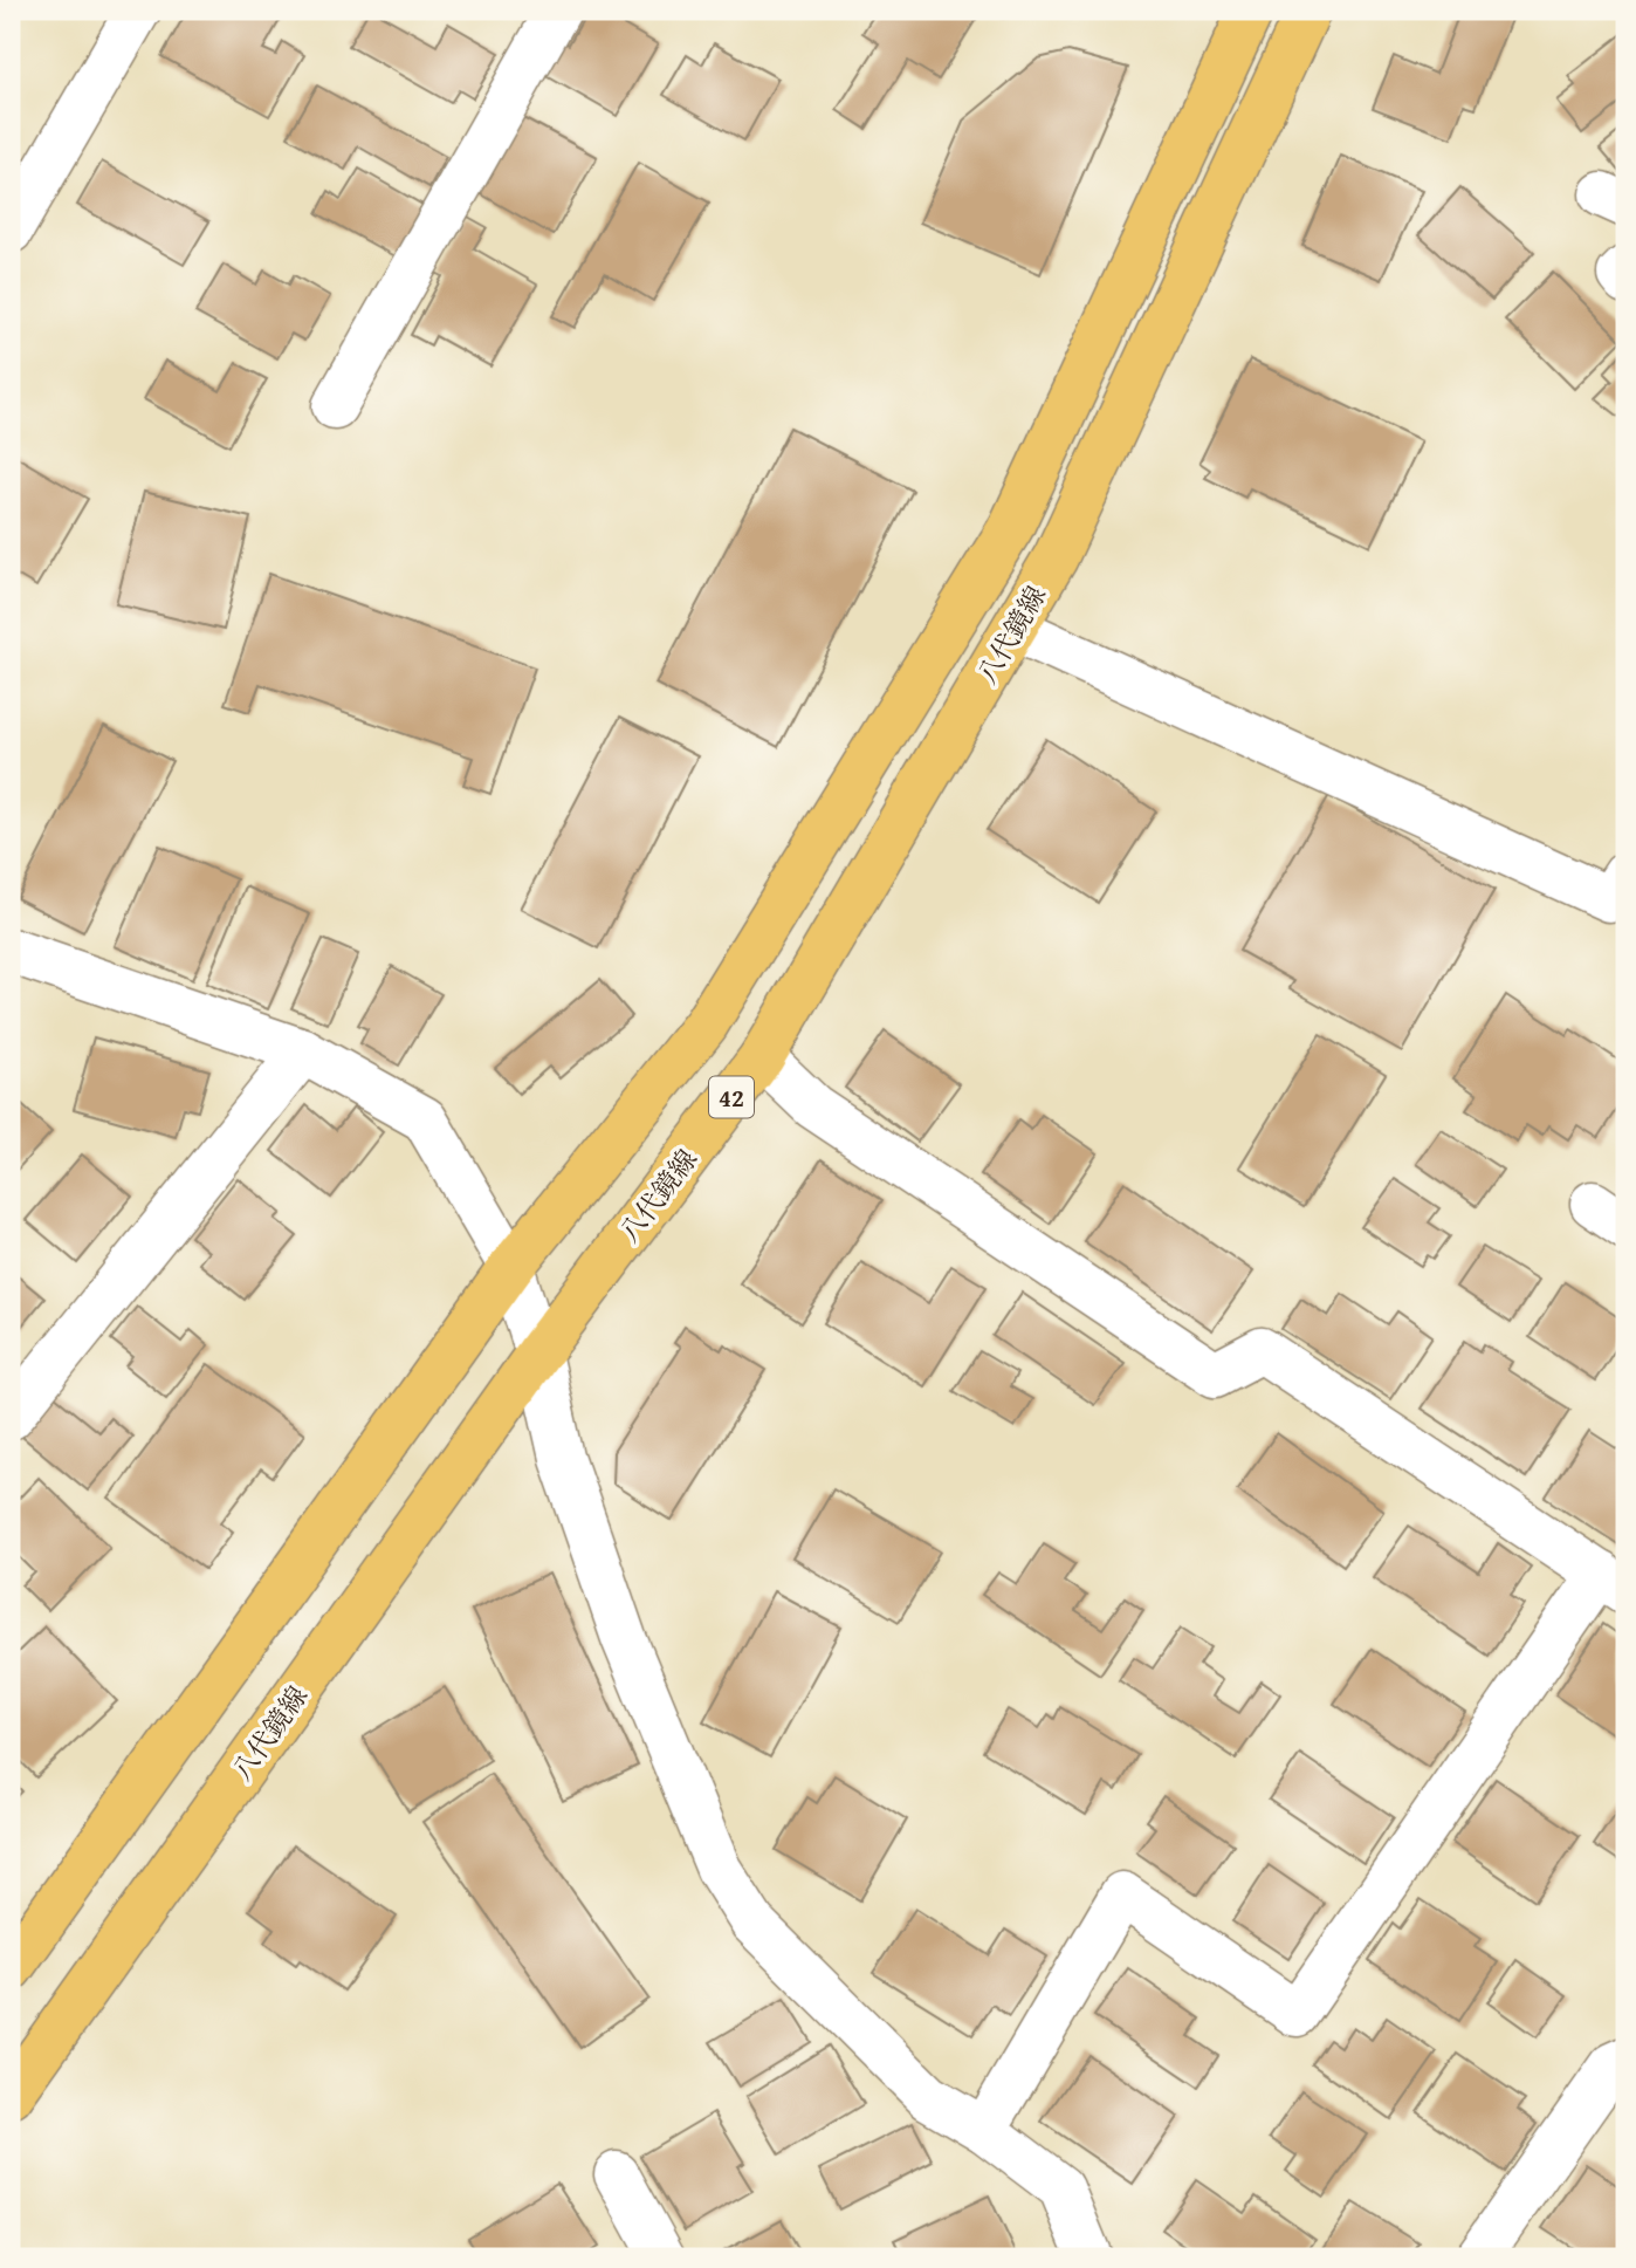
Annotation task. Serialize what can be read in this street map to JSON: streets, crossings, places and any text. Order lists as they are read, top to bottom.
{
  "streets": {
    "main road": ["八代鏡線", "42"]
  }
}
